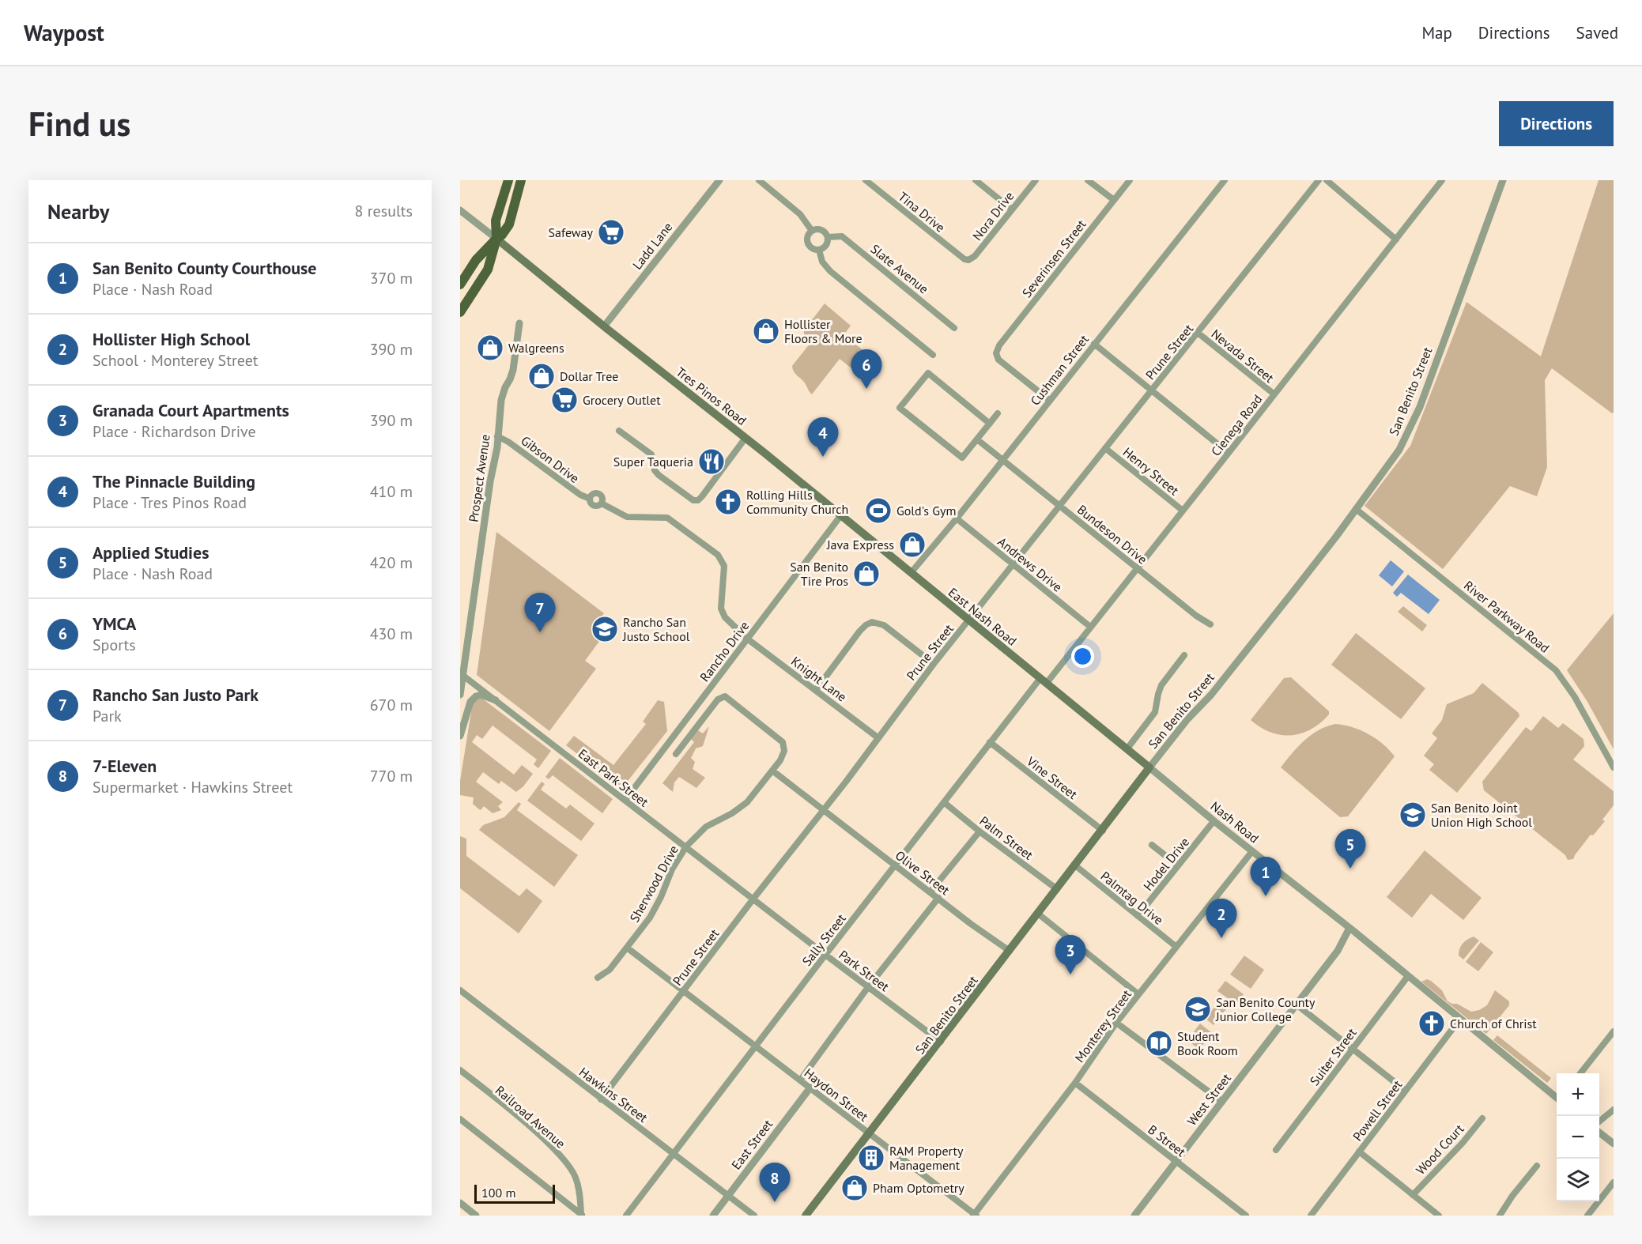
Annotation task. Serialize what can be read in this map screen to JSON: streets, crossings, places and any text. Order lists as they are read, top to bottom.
{
  "streets": {
    "main road": [
      "San Benito Street",
      "Tres Pinos Road",
      "East Nash Road",
      "Nash Road"
    ],
    "street": [
      "Tina Drive",
      "Nora Drive",
      "Ladd Lane",
      "Severinsen Street",
      "Slate Avenue",
      "Prune Street",
      "Nevada Street",
      "Cushman Street",
      "Cienega Road",
      "Gibson Drive",
      "Henry Street",
      "Prospect Avenue",
      "Bundeson Drive",
      "Andrews Drive",
      "River Parkway Road",
      "Rancho Drive",
      "Knight Lane",
      "East Park Street",
      "Vine Street",
      "Palm Street",
      "Hodel Drive",
      "Olive Street",
      "Sherwood Drive",
      "Palmtag Drive",
      "Sally Street",
      "Park Street",
      "Monterey Street",
      "Suiter Street",
      "Hawkins Street",
      "Haydon Street",
      "West Street",
      "Powell Street",
      "Railroad Avenue",
      "B Street",
      "East Street",
      "Wood Court"
    ]
  },
  "crossings": [
    ["Tina Drive", "Nora Drive"],
    ["Ladd Lane", "Tres Pinos Road"],
    ["Severinsen Street", "Cushman Street"],
    ["Prune Street", "Nevada Street"],
    ["Prune Street", "Henry Street"],
    ["Prune Street", "Bundeson Drive"],
    ["Prune Street", "Andrews Drive"],
    ["Prune Street", "East Nash Road"],
    ["Prune Street", "Knight Lane"],
    ["Prune Street", "East Park Street"],
    ["Prune Street", "Olive Street"],
    ["Prune Street", "Park Street"],
    ["Prune Street", "Hawkins Street"],
    ["Prune Street", "Haydon Street"],
    ["Nevada Street", "Cienega Road"],
    ["Cushman Street", "Tres Pinos Road"],
    ["Cushman Street", "Bundeson Drive"],
    ["Cushman Street", "Andrews Drive"],
    ["Cushman Street", "East Nash Road"],
    ["San Benito Street", "River Parkway Road"],
    ["San Benito Street", "Vine Street"],
    ["San Benito Street", "Nash Road"],
    ["San Benito Street", "Palm Street"],
    ["San Benito Street", "Olive Street"],
    ["San Benito Street", "Palmtag Drive"],
    ["San Benito Street", "Park Street"],
    ["San Benito Street", "Haydon Street"],
    ["Tres Pinos Road", "East Nash Road"],
    ["Tres Pinos Road", "Rancho Drive"],
    ["Cienega Road", "Henry Street"],
    ["Cienega Road", "Bundeson Drive"],
    ["Cienega Road", "Andrews Drive"],
    ["Cienega Road", "East Nash Road"],
    ["Cienega Road", "Nash Road"],
    ["Cienega Road", "Sally Street"],
    ["Gibson Drive", "Prospect Avenue"],
    ["Prospect Avenue", "East Park Street"],
    ["East Nash Road", "Nash Road"],
    ["East Nash Road", "Sally Street"],
    ["Rancho Drive", "Knight Lane"],
    ["Rancho Drive", "East Park Street"],
    ["East Park Street", "Sherwood Drive"],
    ["East Park Street", "Park Street"],
    ["Vine Street", "Sally Street"],
    ["Nash Road", "Sally Street"],
    ["Nash Road", "Monterey Street"],
    ["Nash Road", "Suiter Street"],
    ["Nash Road", "West Street"],
    ["Nash Road", "Powell Street"],
    ["Palm Street", "Sally Street"],
    ["Hodel Drive", "Palmtag Drive"],
    ["Olive Street", "Sherwood Drive"],
    ["Olive Street", "Sally Street"],
    ["Sherwood Drive", "Haydon Street"],
    ["Palmtag Drive", "Monterey Street"],
    ["Sally Street", "Park Street"],
    ["Sally Street", "Hawkins Street"],
    ["Sally Street", "Haydon Street"],
    ["Monterey Street", "Haydon Street"],
    ["Monterey Street", "B Street"],
    ["Hawkins Street", "East Street"],
    ["Haydon Street", "East Street"],
    ["West Street", "B Street"]
  ],
  "places": {
    "supermarket": ["Safeway", "Grocery Outlet"],
    "shop": [
      "Hollister Floors & More",
      "Walgreens",
      "Dollar Tree",
      "Java Express",
      "San Benito Tire Pros",
      "Pham Optometry"
    ],
    "restaurant": ["Super Taqueria"],
    "church": ["Rolling Hills Community Church", "Church of Christ"],
    "sports": ["Gold's Gym"],
    "school or university": ["Rancho San Justo School", "San Benito Joint Union High School", "San Benito County Junior College"],
    "library": ["Student Book Room"],
    "building": ["RAM Property Management"]
  },
  "scale_bar": "100 m",
  "page": {
    "header": "Waypost",
    "nav": ["Map", "Directions", "Saved"],
    "buttons": "Directions",
    "title": "Find us",
    "heading": ["Nearby", "8 results"],
    "list": [
      {
        "mark": "1",
        "name": "San Benito County Courthouse",
        "note": "Place · Nash Road",
        "value": "370 m"
      },
      {
        "mark": "2",
        "name": "Hollister High School",
        "note": "School · Monterey Street",
        "value": "390 m"
      },
      {
        "mark": "3",
        "name": "Granada Court Apartments",
        "note": "Place · Richardson Drive",
        "value": "390 m"
      },
      {
        "mark": "4",
        "name": "The Pinnacle Building",
        "note": "Place · Tres Pinos Road",
        "value": "410 m"
      },
      {
        "mark": "5",
        "name": "Applied Studies",
        "note": "Place · Nash Road",
        "value": "420 m"
      },
      {
        "mark": "6",
        "name": "YMCA",
        "note": "Sports",
        "value": "430 m"
      },
      {
        "mark": "7",
        "name": "Rancho San Justo Park",
        "note": "Park",
        "value": "670 m"
      },
      {
        "mark": "8",
        "name": "7-Eleven",
        "note": "Supermarket · Hawkins Street",
        "value": "770 m"
      }
    ],
    "pins": [
      "6",
      "4",
      "7",
      "5",
      "1",
      "2",
      "3",
      "8"
    ],
    "map_buttons": ["+", "−"],
    "scale": "100 m"
  }
}
